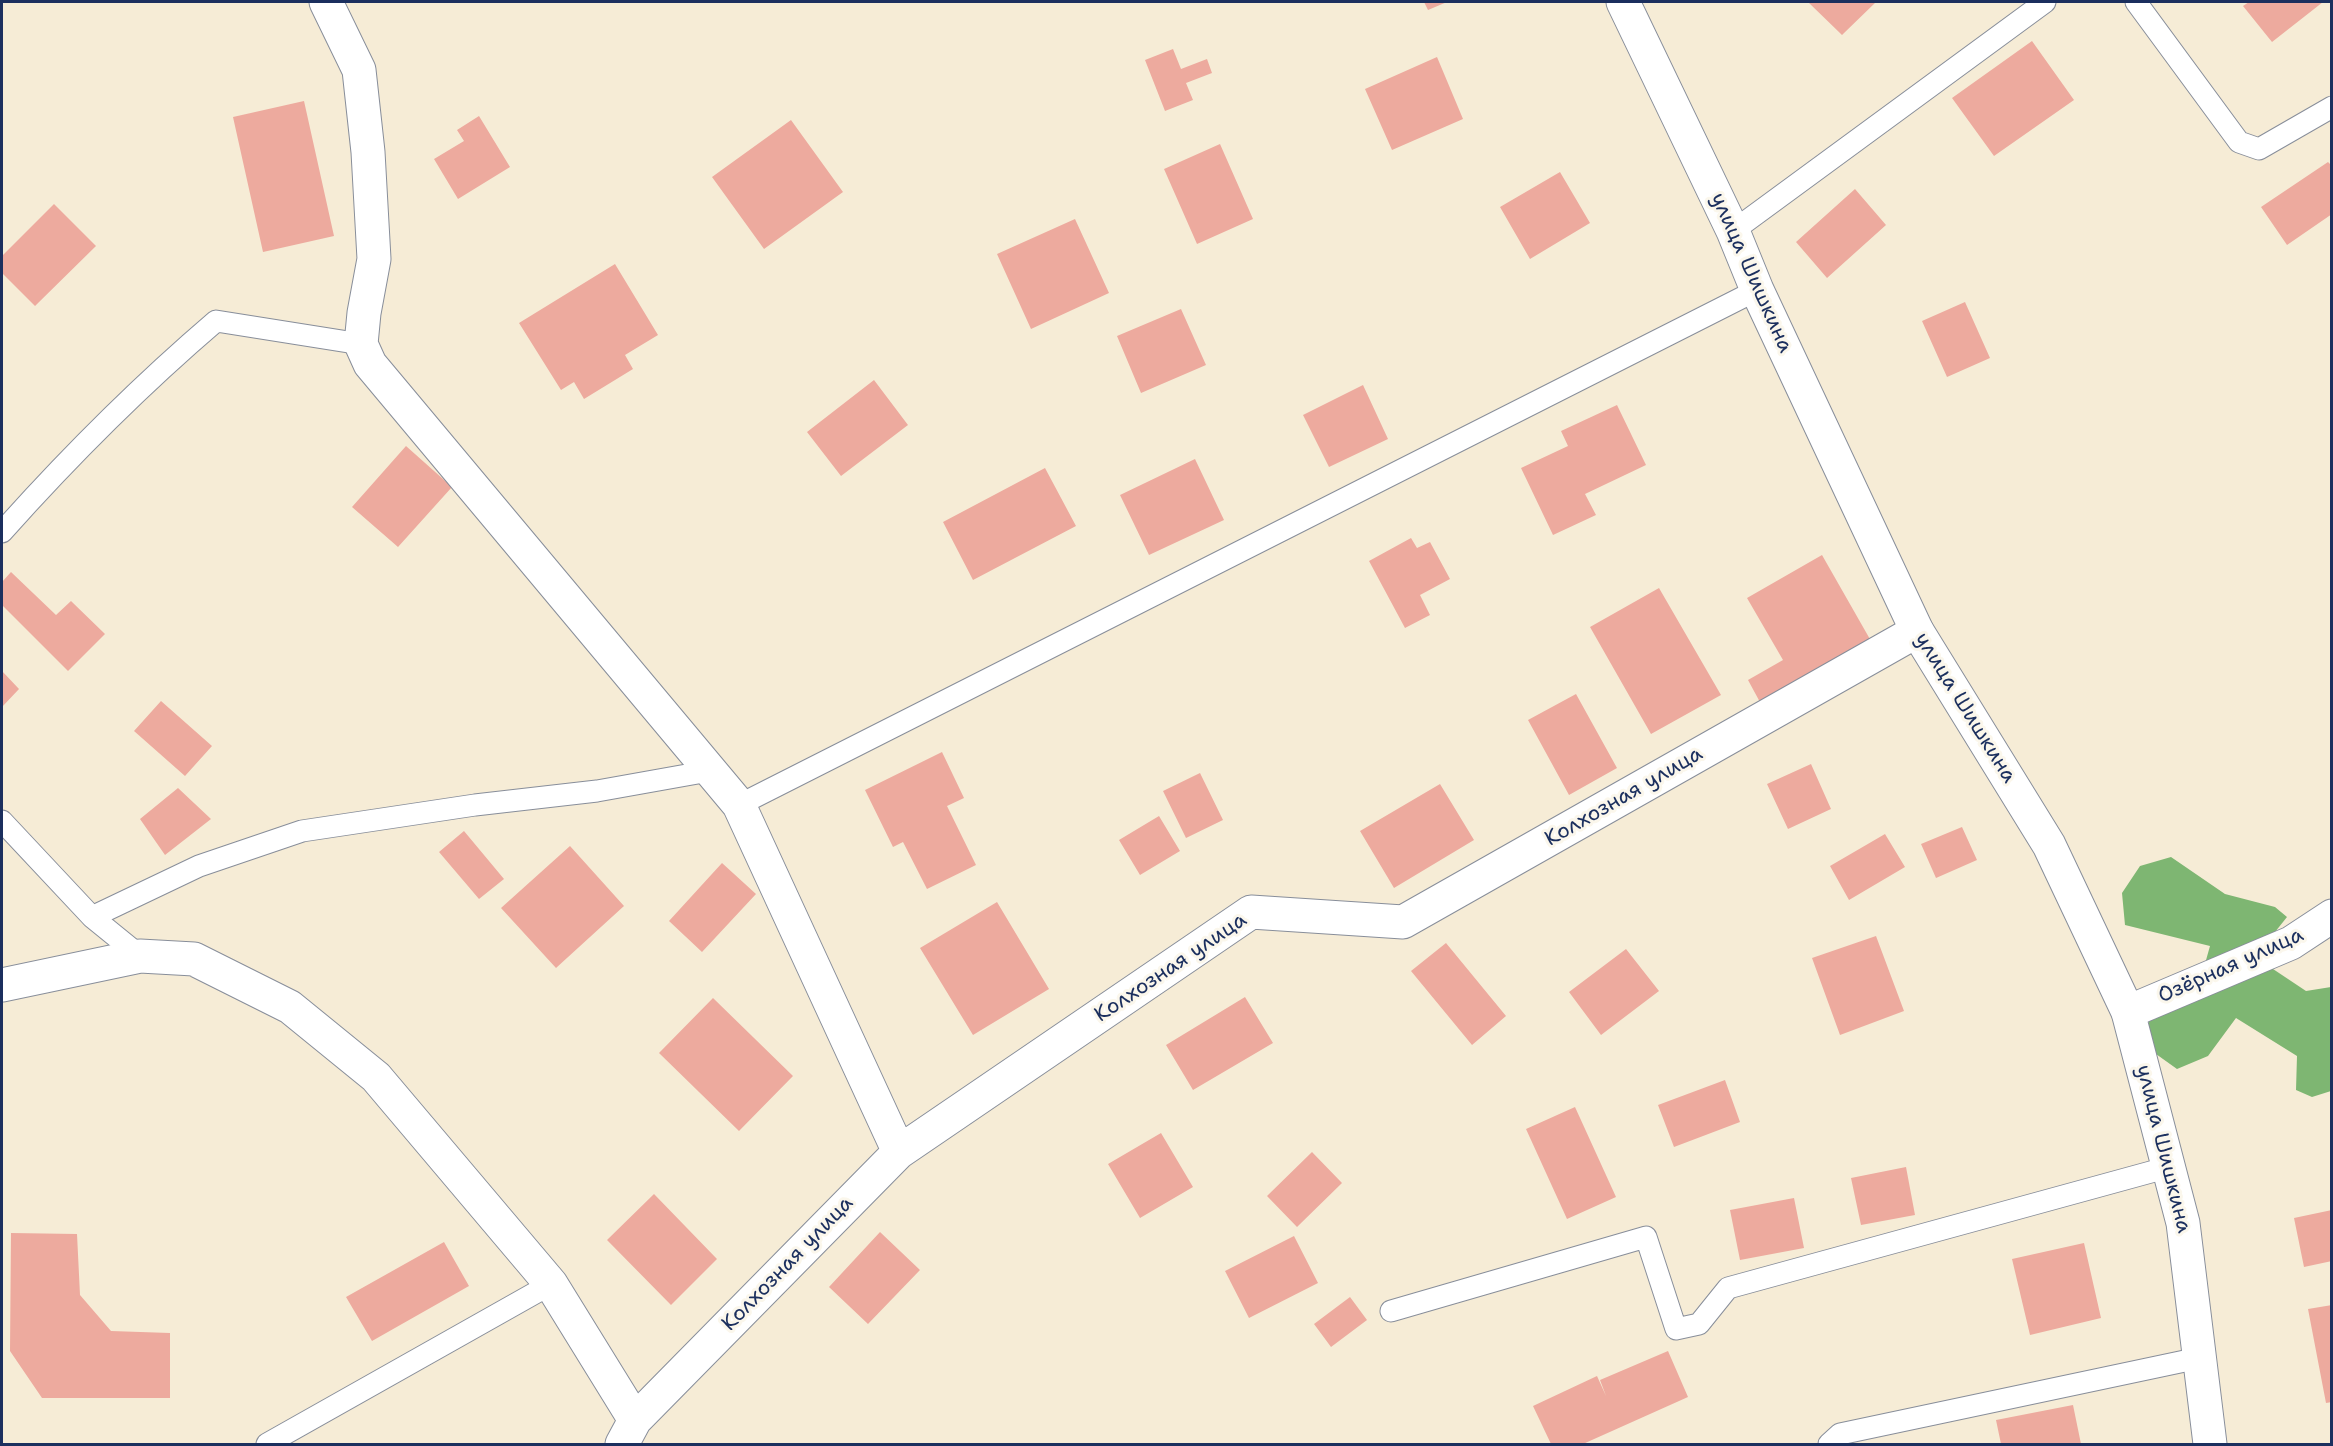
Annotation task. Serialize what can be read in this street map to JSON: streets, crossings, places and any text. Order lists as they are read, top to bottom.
{
  "streets": {
    "street": ["улица Шишкина", "Колхозная улица", "Озёрная улица"]
  },
  "crossings": [
    ["улица Шишкина", "Колхозная улица"],
    ["улица Шишкина", "Озёрная улица"]
  ]
}
